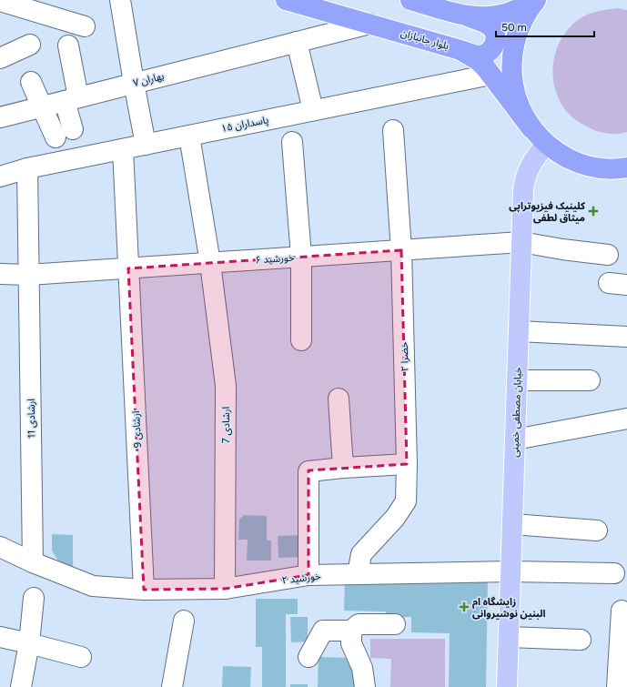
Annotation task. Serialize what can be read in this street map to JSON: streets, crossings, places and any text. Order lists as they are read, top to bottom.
{
  "streets": {
    "highway": ["بلوار جانبازان"],
    "main road": ["خیابان مصطفی خمینی"],
    "street": [
      "بهاران ۷",
      "پاسداران ۱۵",
      "خورشید ۶",
      "خضرا ۲",
      "ارشادی 11",
      "ارشادی 7",
      "ارشادی 9",
      "خورشید ۲"
    ]
  },
  "crossings": [
    ["بلوار جانبازان", "بهاران ۷"],
    ["بلوار جانبازان", "پاسداران ۱۵"],
    ["پاسداران ۱۵", "ارشادی 11"],
    ["پاسداران ۱۵", "ارشادی 7"],
    ["پاسداران ۱۵", "ارشادی 9"],
    ["خورشید ۶", "خضرا ۲"],
    ["خورشید ۶", "خیابان مصطفی خمینی"],
    ["خورشید ۶", "ارشادی 11"],
    ["خورشید ۶", "ارشادی 7"],
    ["خورشید ۶", "ارشادی 9"],
    ["خضرا ۲", "خورشید ۲"],
    ["خیابان مصطفی خمینی", "خورشید ۲"],
    ["ارشادی 11", "خورشید ۲"],
    ["ارشادی 7", "خورشید ۲"],
    ["ارشادی 9", "خورشید ۲"]
  ],
  "places": {
    "health": ["کلینیک فیزیوتراپی میثاق لطفی", "زایشگاه ام البنین نوشیروانی"]
  },
  "scale_bar": "50 m"
}
